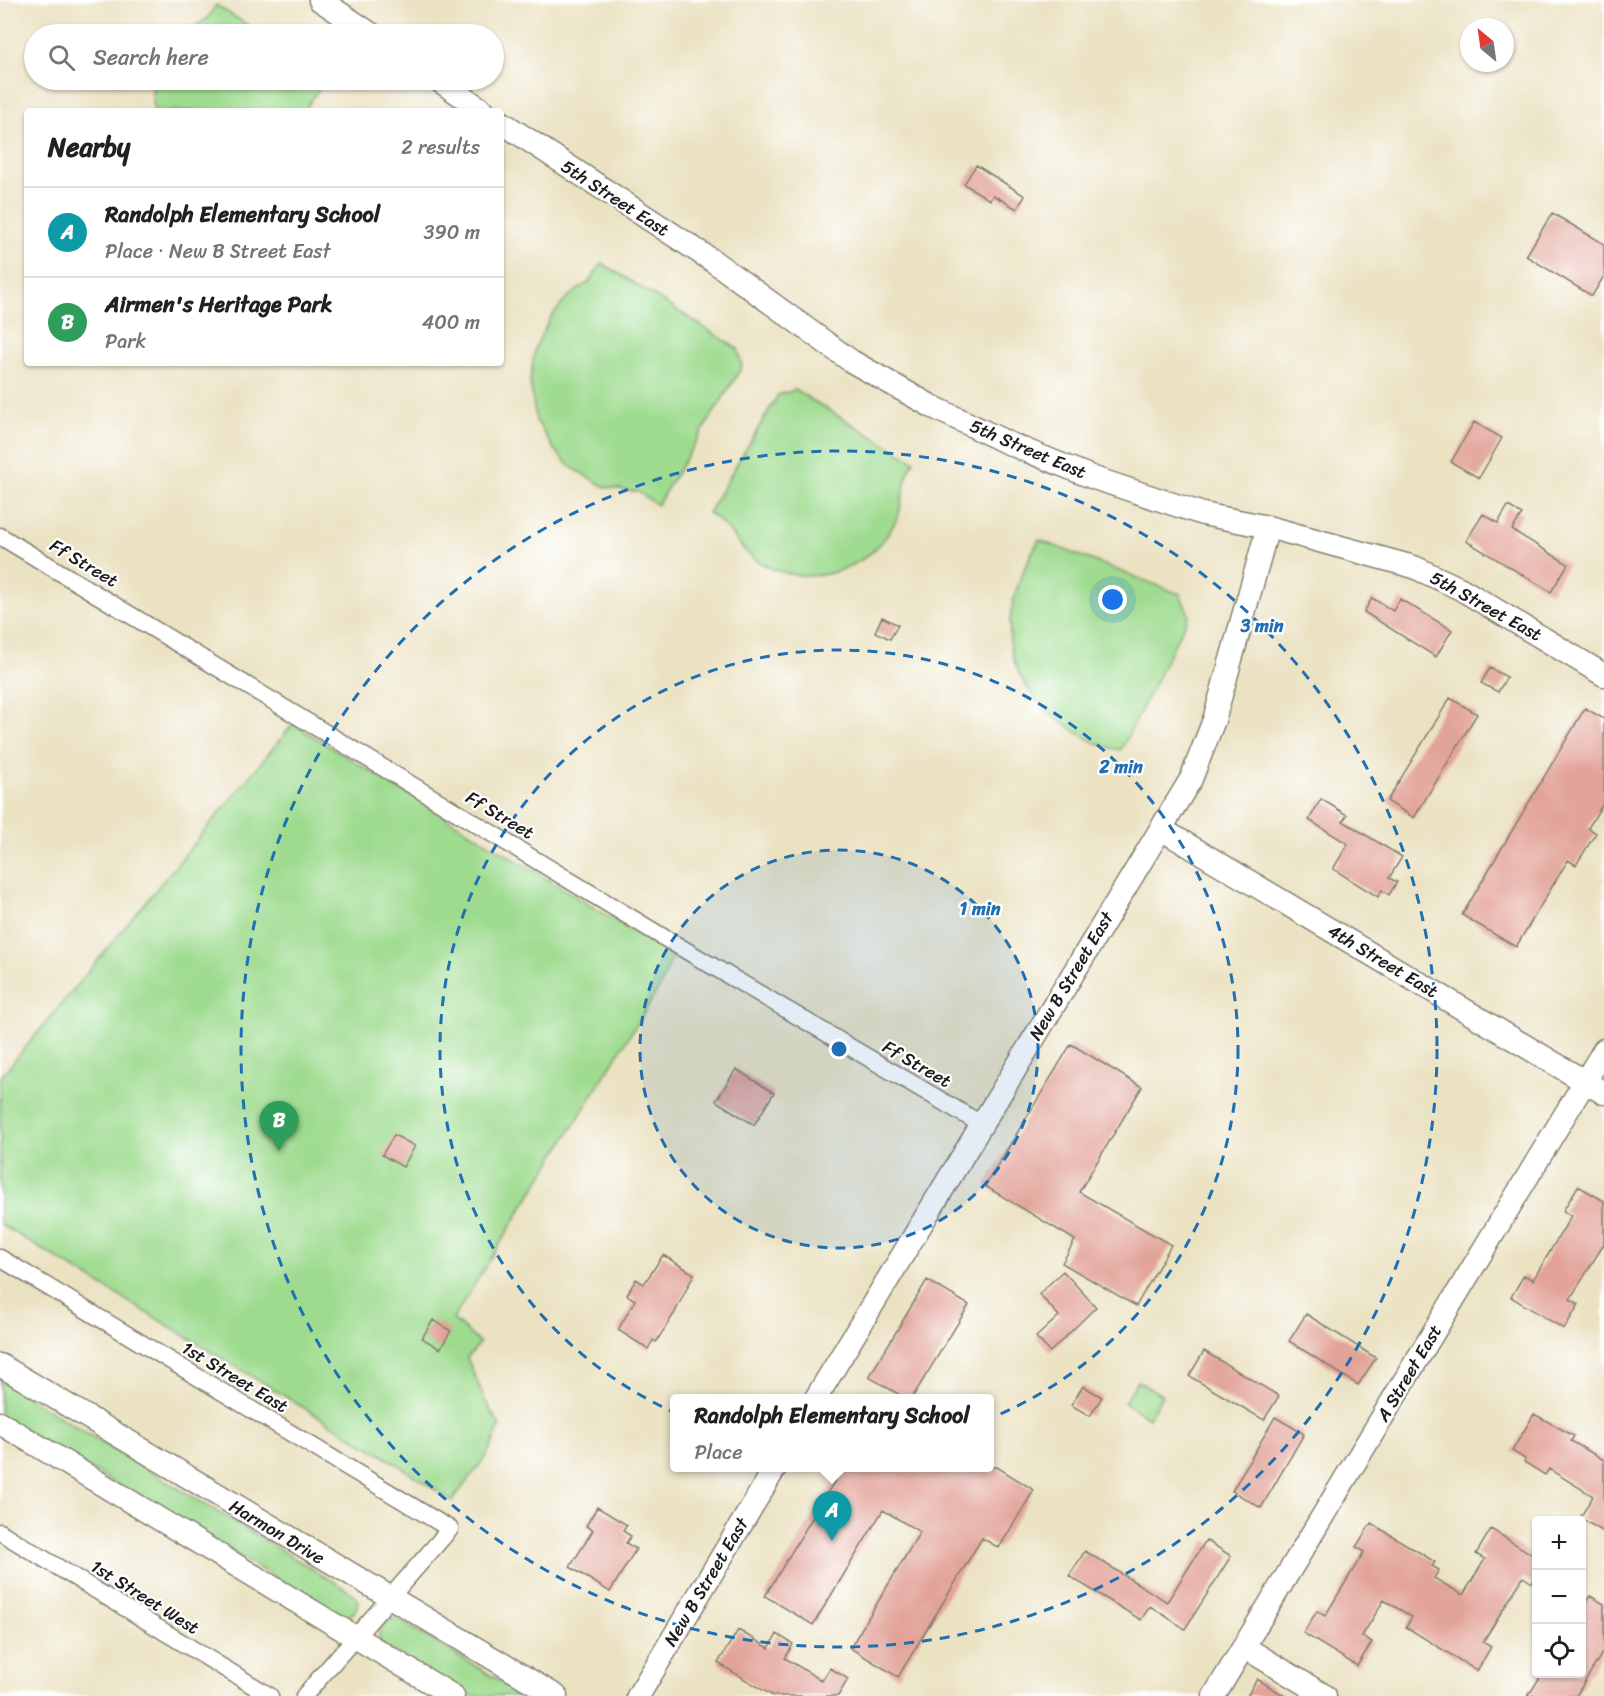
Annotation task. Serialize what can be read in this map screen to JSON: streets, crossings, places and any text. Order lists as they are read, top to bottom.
{
  "streets": {
    "street": [
      "5th Street East",
      "Ff Street",
      "4th Street East",
      "New B Street East",
      "A Street East",
      "1st Street East",
      "Harmon Drive",
      "1st Street West"
    ]
  },
  "crossings": [
    ["5th Street East", "New B Street East"],
    ["Ff Street", "New B Street East"],
    ["4th Street East", "New B Street East"],
    ["4th Street East", "A Street East"],
    ["1st Street East", "Harmon Drive"]
  ],
  "north": "top left",
  "page": {
    "search": "Search here",
    "heading": ["Nearby", "2 results"],
    "list": [
      {
        "mark": "A",
        "name": "Randolph Elementary School",
        "note": "Place · New B Street East",
        "value": "390 m"
      },
      {
        "mark": "B",
        "name": "Airmen's Heritage Park",
        "note": "Park",
        "value": "400 m"
      }
    ],
    "pins": ["B", "A"],
    "popup": ["Randolph Elementary School", "Place"],
    "map_buttons": ["+", "−"]
  },
  "rings": ["3 min", "2 min", "1 min"]
}
